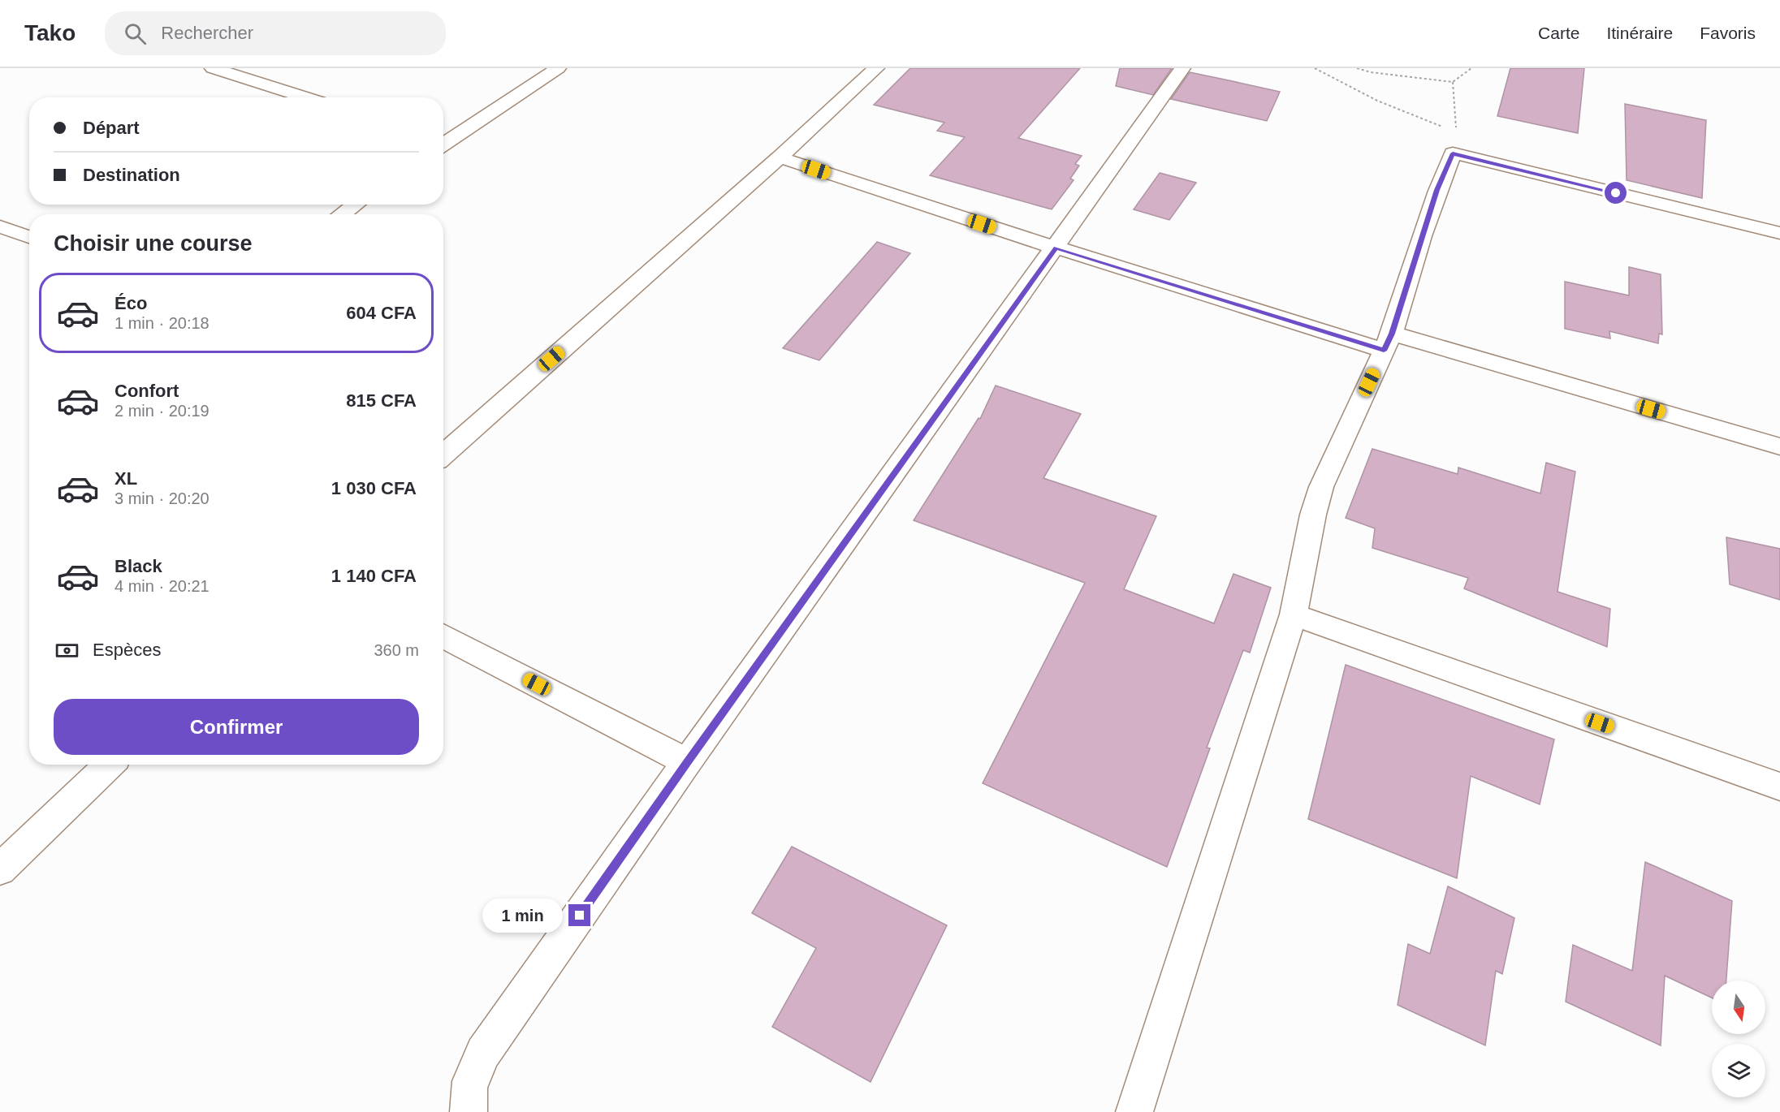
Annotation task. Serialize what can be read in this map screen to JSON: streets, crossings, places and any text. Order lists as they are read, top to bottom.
{
  "north": "bottom",
  "page": {
    "header": "Tako",
    "search": "Rechercher",
    "nav": ["Carte", "Itinéraire", "Favoris"],
    "banner": ["Départ", "Destination"],
    "heading": "Choisir une course",
    "list": [
      {
        "name": "Éco",
        "note": "1 min · 20:18",
        "value": "604 CFA"
      },
      {
        "name": "Confort",
        "note": "2 min · 20:19",
        "value": "815 CFA"
      },
      {
        "name": "XL",
        "note": "3 min · 20:20",
        "value": "1 030 CFA"
      },
      {
        "name": "Black",
        "note": "4 min · 20:21",
        "value": "1 140 CFA"
      }
    ],
    "pay": ["Espèces", "360 m"],
    "buttons": "Confirmer",
    "bubble": "1 min"
  }
}
